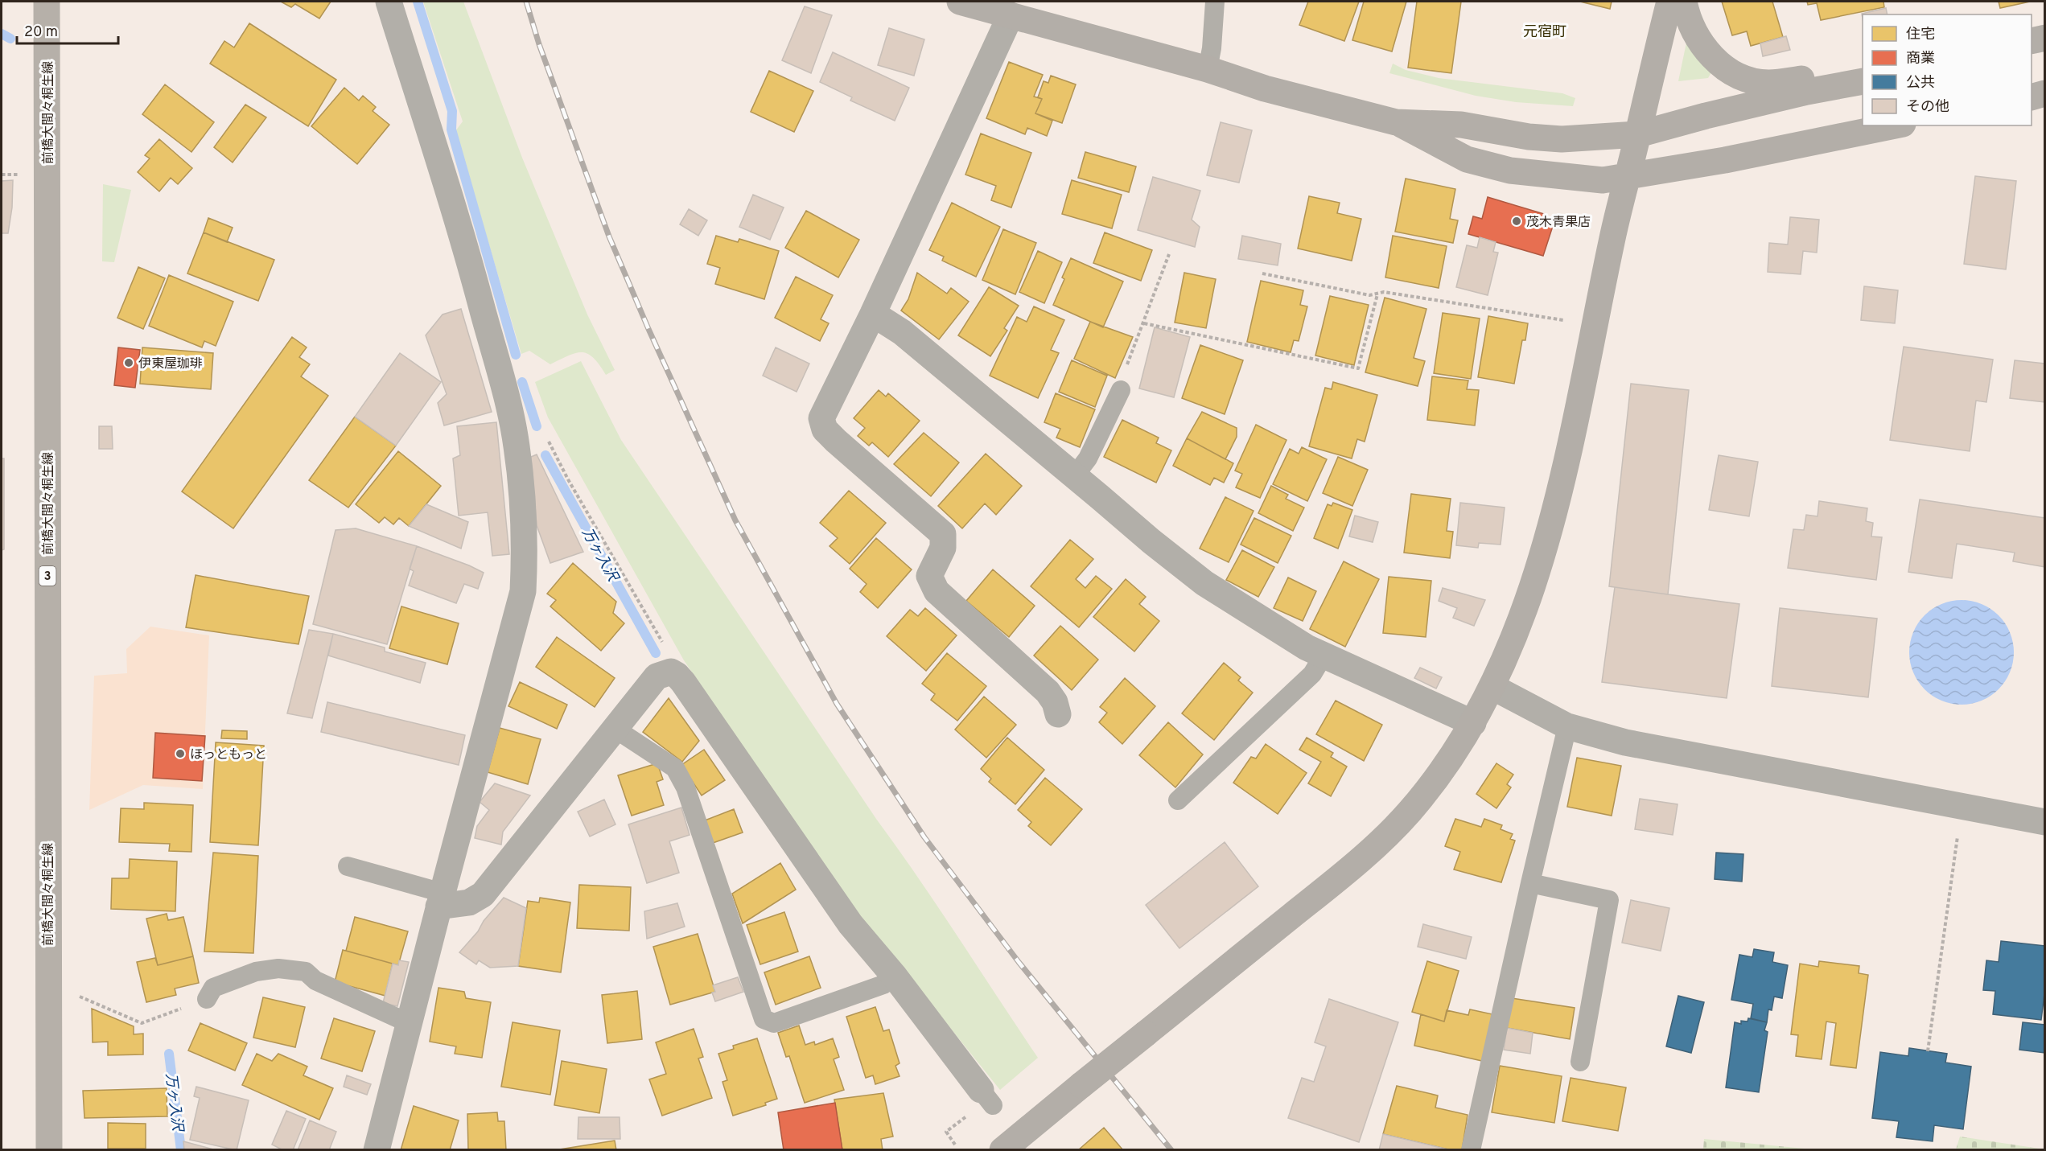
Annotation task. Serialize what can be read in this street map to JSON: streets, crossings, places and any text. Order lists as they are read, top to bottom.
{
  "streets": {
    "main road": ["前橋大間々桐生線", "3"]
  },
  "districts": ["元宿町"],
  "water": ["万ヶ入沢"],
  "places": ["茂木青果店", "伊東屋珈琲", "ほっともっと"],
  "legend": [
    "住宅",
    "商業",
    "公共",
    "その他"
  ],
  "scale_bar": "20 m"
}
